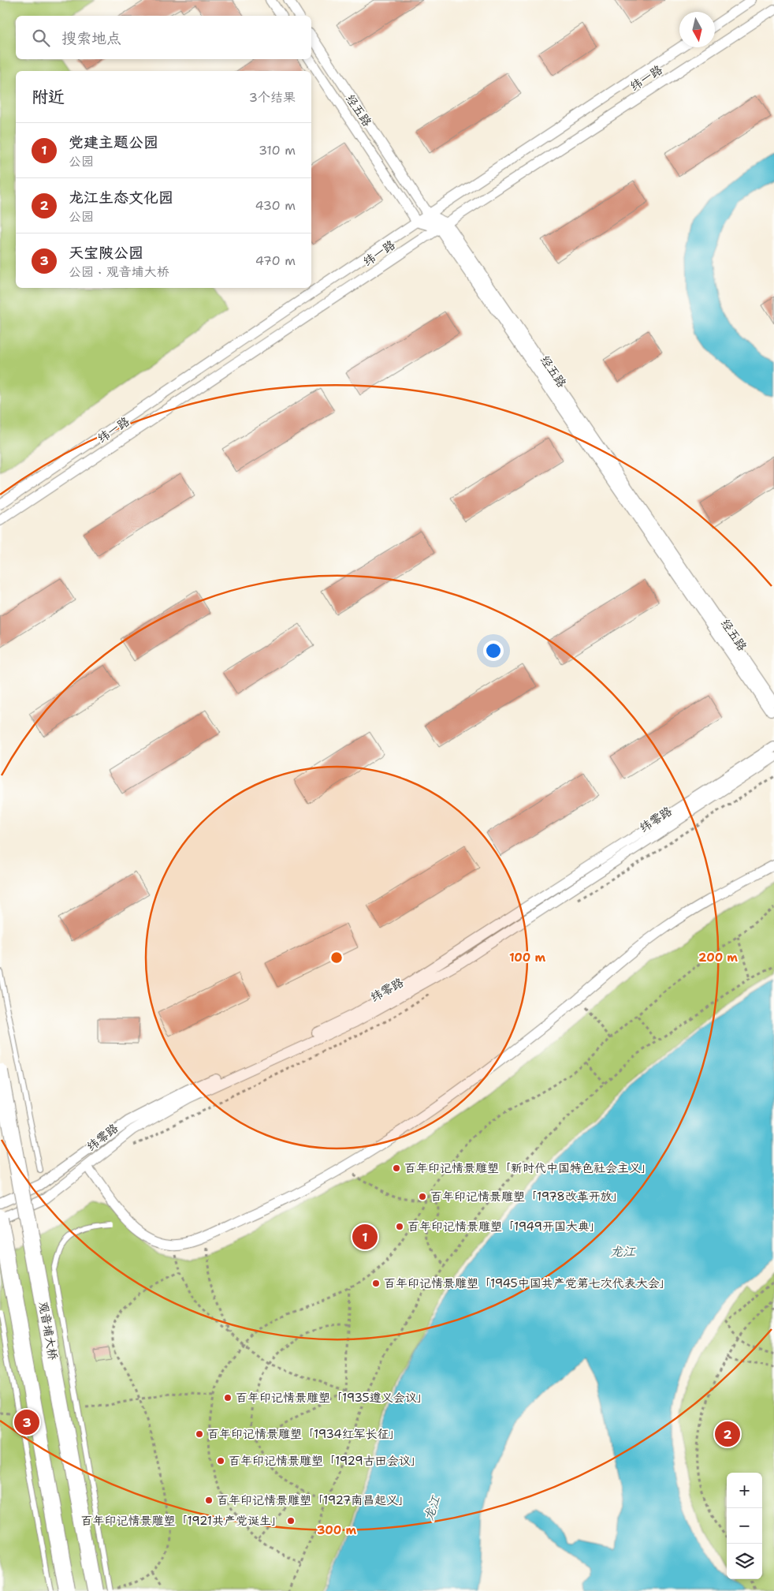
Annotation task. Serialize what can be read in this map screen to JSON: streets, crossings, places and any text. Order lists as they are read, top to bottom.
{
  "streets": {
    "main road": ["观音埔大桥"],
    "street": ["纬一路", "经五路", "纬零路"]
  },
  "crossings": [
    ["纬一路", "经五路"]
  ],
  "water": ["龙江"],
  "places": [
    "百年印记情景雕塑「新时代中国特色社会主义」",
    "百年印记情景雕塑「1978改革开放」",
    "百年印记情景雕塑「1949开国大典」",
    "百年印记情景雕塑「1945中国共产党第七次代表大会」",
    "百年印记情景雕塑「1935遵义会议」",
    "百年印记情景雕塑「1934红军长征」",
    "百年印记情景雕塑「1929古田会议」",
    "百年印记情景雕塑「1927南昌起义」",
    "百年印记情景雕塑「1921共产党诞生」"
  ],
  "north": "bottom",
  "page": {
    "search": "搜索地点",
    "heading": ["附近", "3个结果"],
    "list": [
      {
        "mark": "1",
        "name": "党建主题公园",
        "note": "公园",
        "value": "310 m"
      },
      {
        "mark": "2",
        "name": "龙江生态文化园",
        "note": "公园",
        "value": "430 m"
      },
      {
        "mark": "3",
        "name": "天宝陂公园",
        "note": "公园 · 观音埔大桥",
        "value": "470 m"
      }
    ],
    "pins": ["1", "3", "2"],
    "map_buttons": ["+", "−"]
  },
  "rings": ["100 m", "200 m", "300 m"]
}
